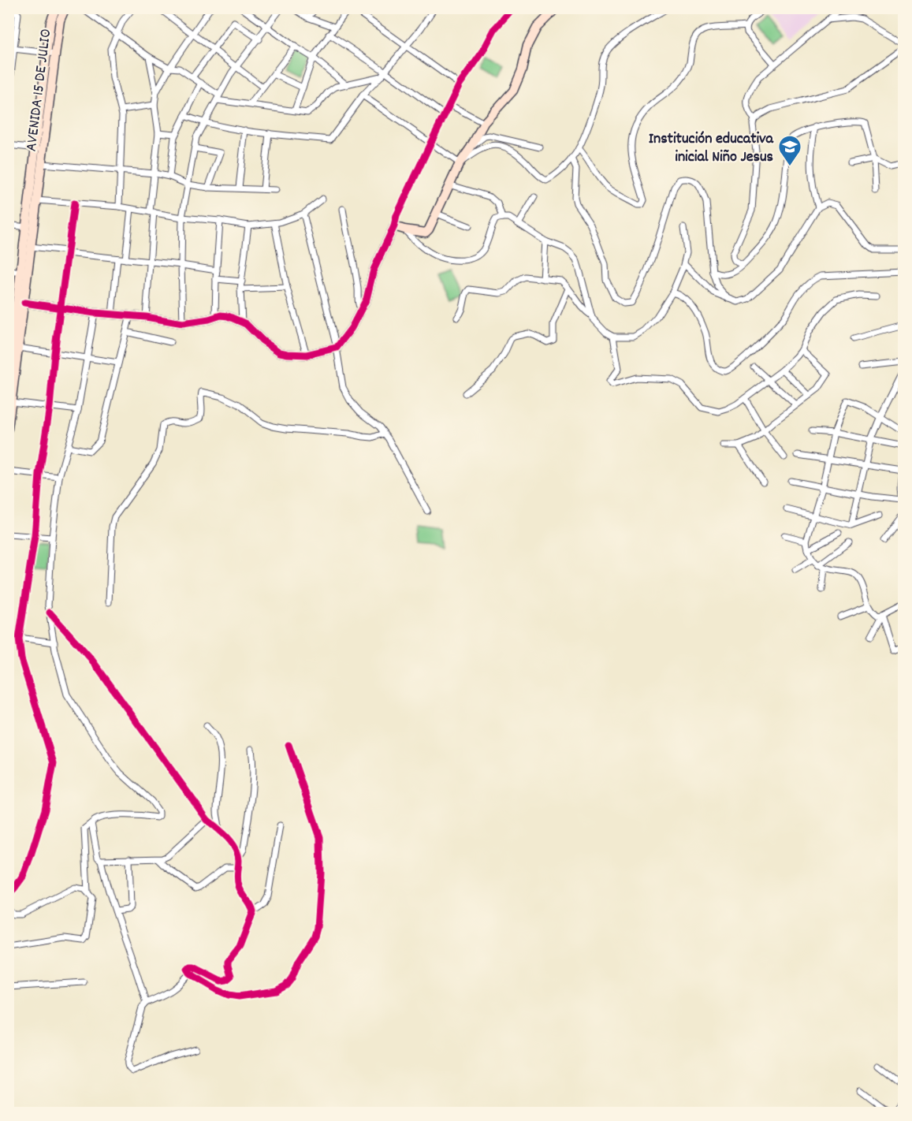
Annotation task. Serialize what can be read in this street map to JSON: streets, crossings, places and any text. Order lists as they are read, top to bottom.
{
  "streets": {
    "street": ["AVENIDA 15 DE JULIO"]
  },
  "places": {
    "school or university": ["Institución educativa inicial Niño Jesus"]
  }
}
